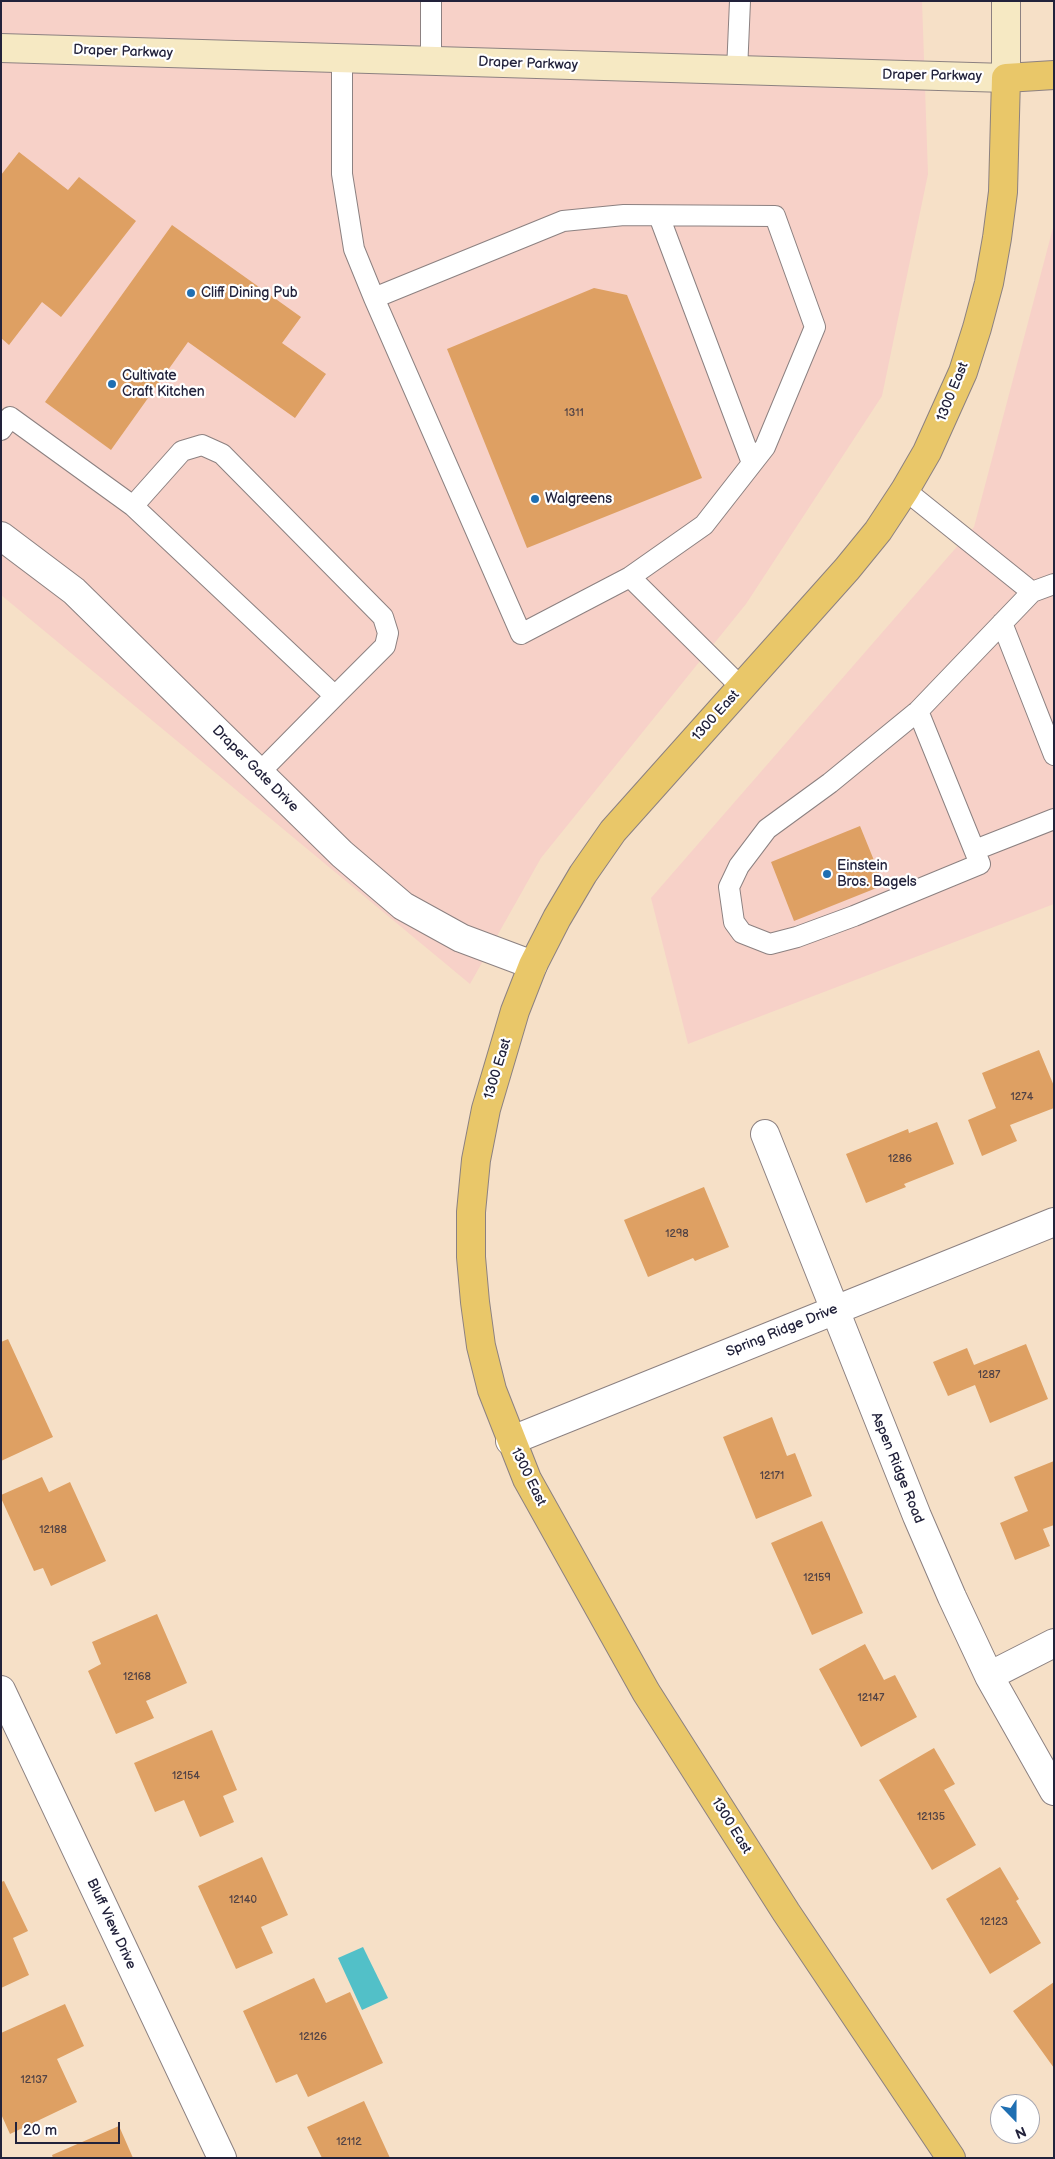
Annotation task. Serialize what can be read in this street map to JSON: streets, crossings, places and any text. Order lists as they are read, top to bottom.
{
  "streets": {
    "main road": ["Draper Parkway", "1300 East"],
    "street": [
      "Draper Gate Drive",
      "Spring Ridge Drive",
      "Aspen Ridge Road",
      "Bluff View Drive"
    ]
  },
  "crossings": [
    ["Draper Parkway", "1300 East"],
    ["1300 East", "Draper Gate Drive"],
    ["1300 East", "Spring Ridge Drive"],
    ["Spring Ridge Drive", "Aspen Ridge Road"]
  ],
  "places": [
    "Cliff Dining Pub",
    "Cultivate Craft Kitchen",
    "Walgreens",
    "Einstein Bros. Bagels"
  ],
  "house_numbers": [
    "1311",
    "1274",
    "1286",
    "1298",
    "1287",
    "12171",
    "12188",
    "12159",
    "12168",
    "12147",
    "12154",
    "12135",
    "12140",
    "12123",
    "12126",
    "12137",
    "12112"
  ],
  "scale_bar": "20 m",
  "north": "bottom"
}
